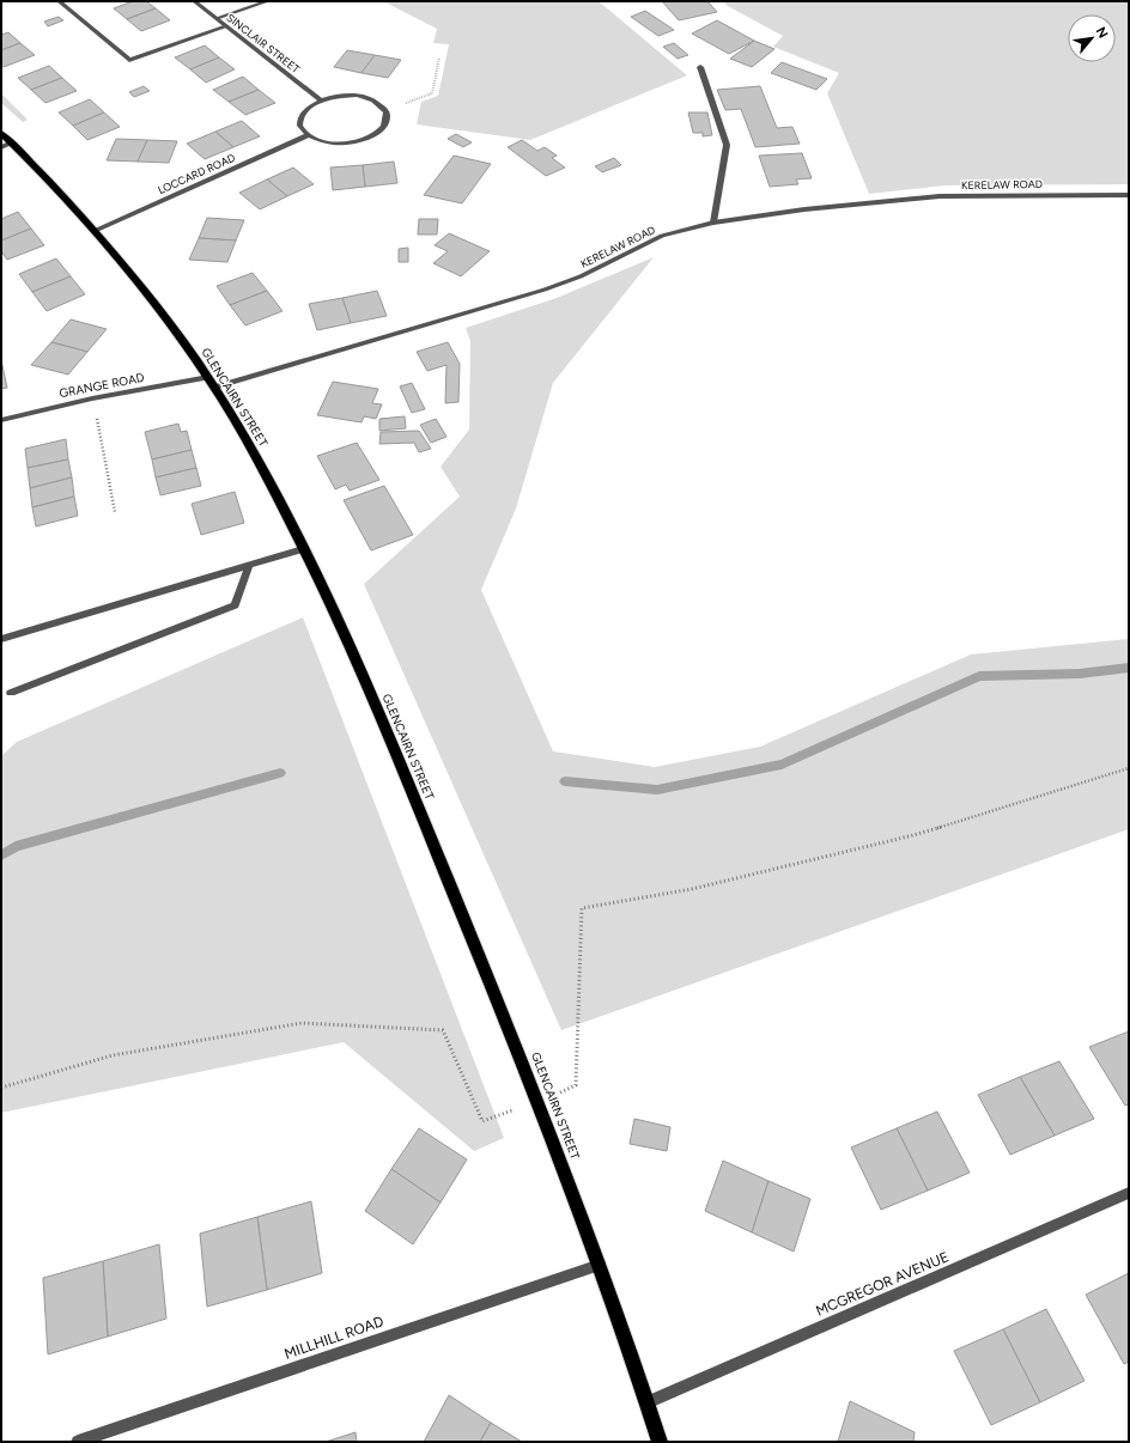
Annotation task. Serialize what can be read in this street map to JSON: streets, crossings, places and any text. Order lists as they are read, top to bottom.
{
  "streets": {
    "main road": ["GLENCAIRN STREET"],
    "street": [
      "SINCLAIR STREET",
      "LOCCARD ROAD",
      "KERELAW ROAD",
      "GRANGE ROAD",
      "MCGREGOR AVENUE",
      "MILLHILL ROAD"
    ]
  },
  "crossings": [
    ["SINCLAIR STREET", "LOCCARD ROAD"],
    ["LOCCARD ROAD", "GLENCAIRN STREET"],
    ["KERELAW ROAD", "GRANGE ROAD"],
    ["KERELAW ROAD", "GLENCAIRN STREET"],
    ["GRANGE ROAD", "GLENCAIRN STREET"],
    ["GLENCAIRN STREET", "MCGREGOR AVENUE"],
    ["GLENCAIRN STREET", "MILLHILL ROAD"]
  ],
  "north": "top right"
}
